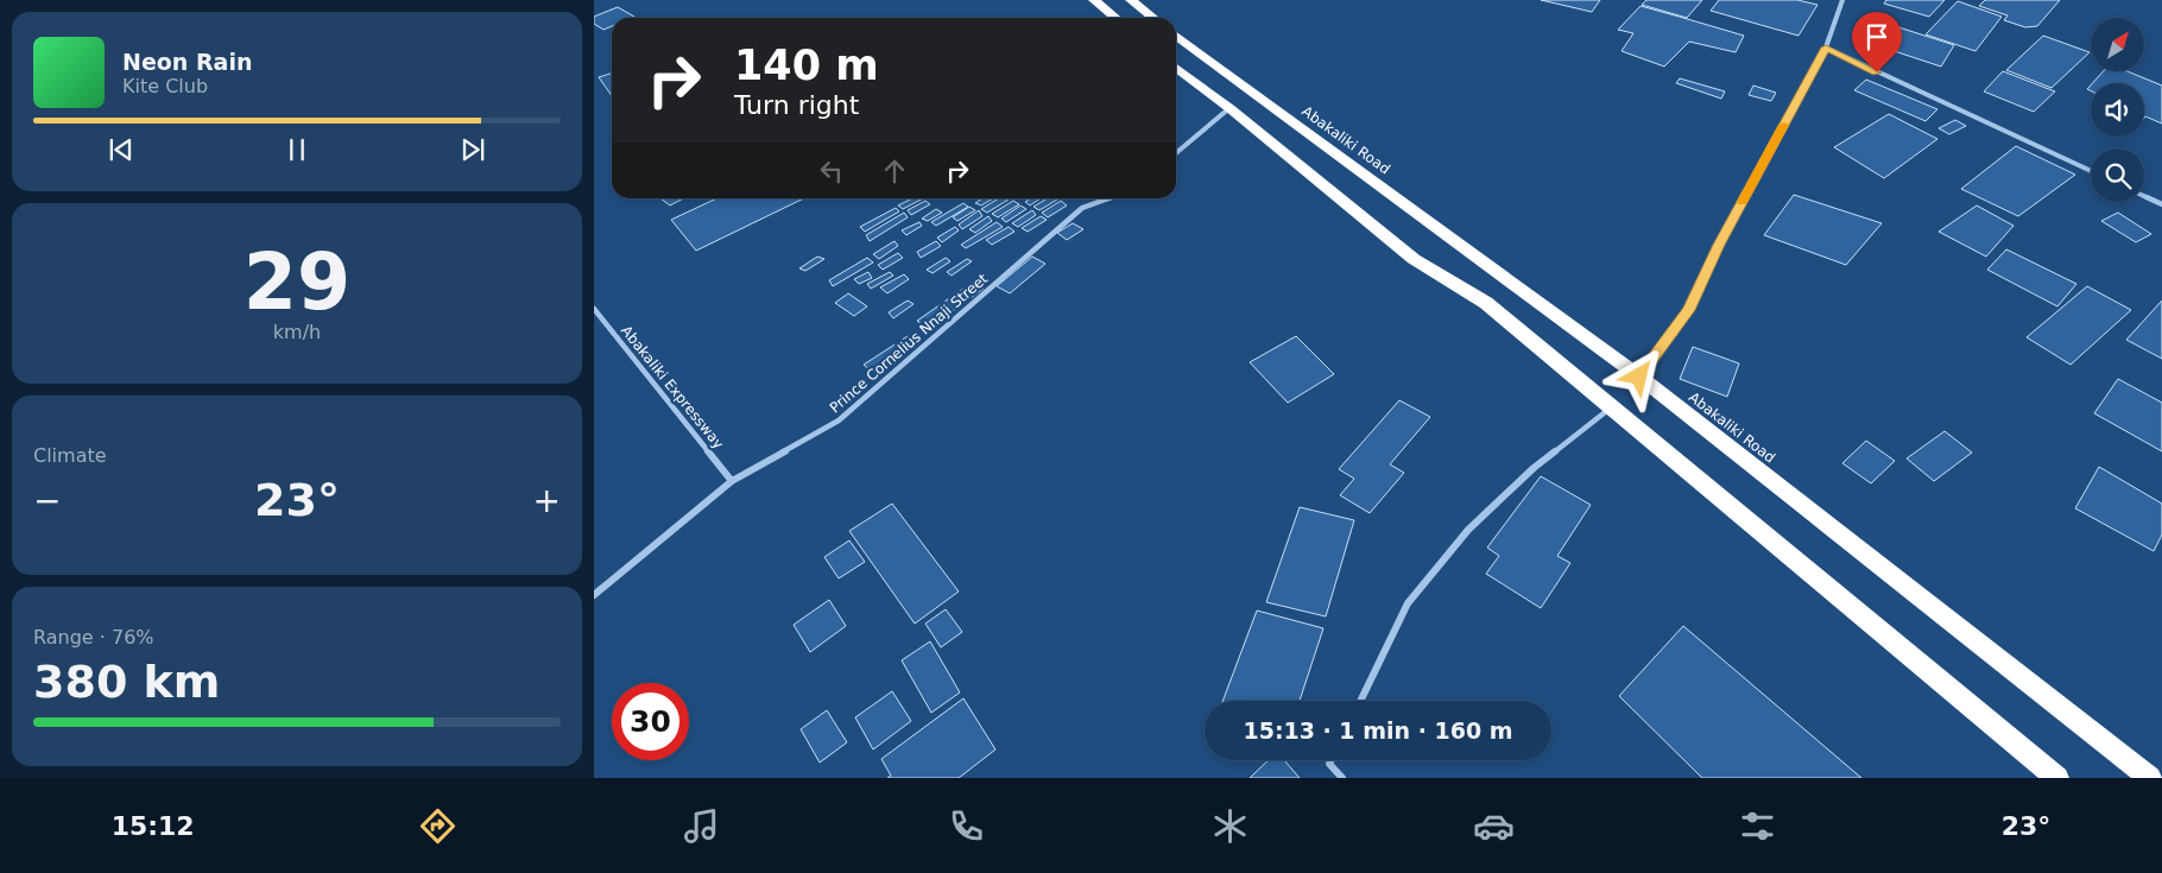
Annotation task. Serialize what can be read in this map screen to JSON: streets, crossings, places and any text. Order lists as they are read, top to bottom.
{
  "streets": {
    "highway": ["Abakaliki Road"],
    "street": ["Prince Cornelius Nnaji Street", "Abakaliki Expressway"]
  },
  "crossings": [
    ["Prince Cornelius Nnaji Street", "Abakaliki Expressway"]
  ],
  "north": "top right",
  "page": {
    "turn": ["140 m", "Turn right"],
    "song": ["Neon Rain", "Kite Club"],
    "tile": [
      ["29", "km/h"],
      "Climate",
      ["Range · 76%", "380 km"]
    ],
    "heat": ["−", "23°", "+"],
    "limit": "30",
    "trip": "15:13 · 1 min · 160 m",
    "tabs": ["15:12", "23°"]
  }
}
